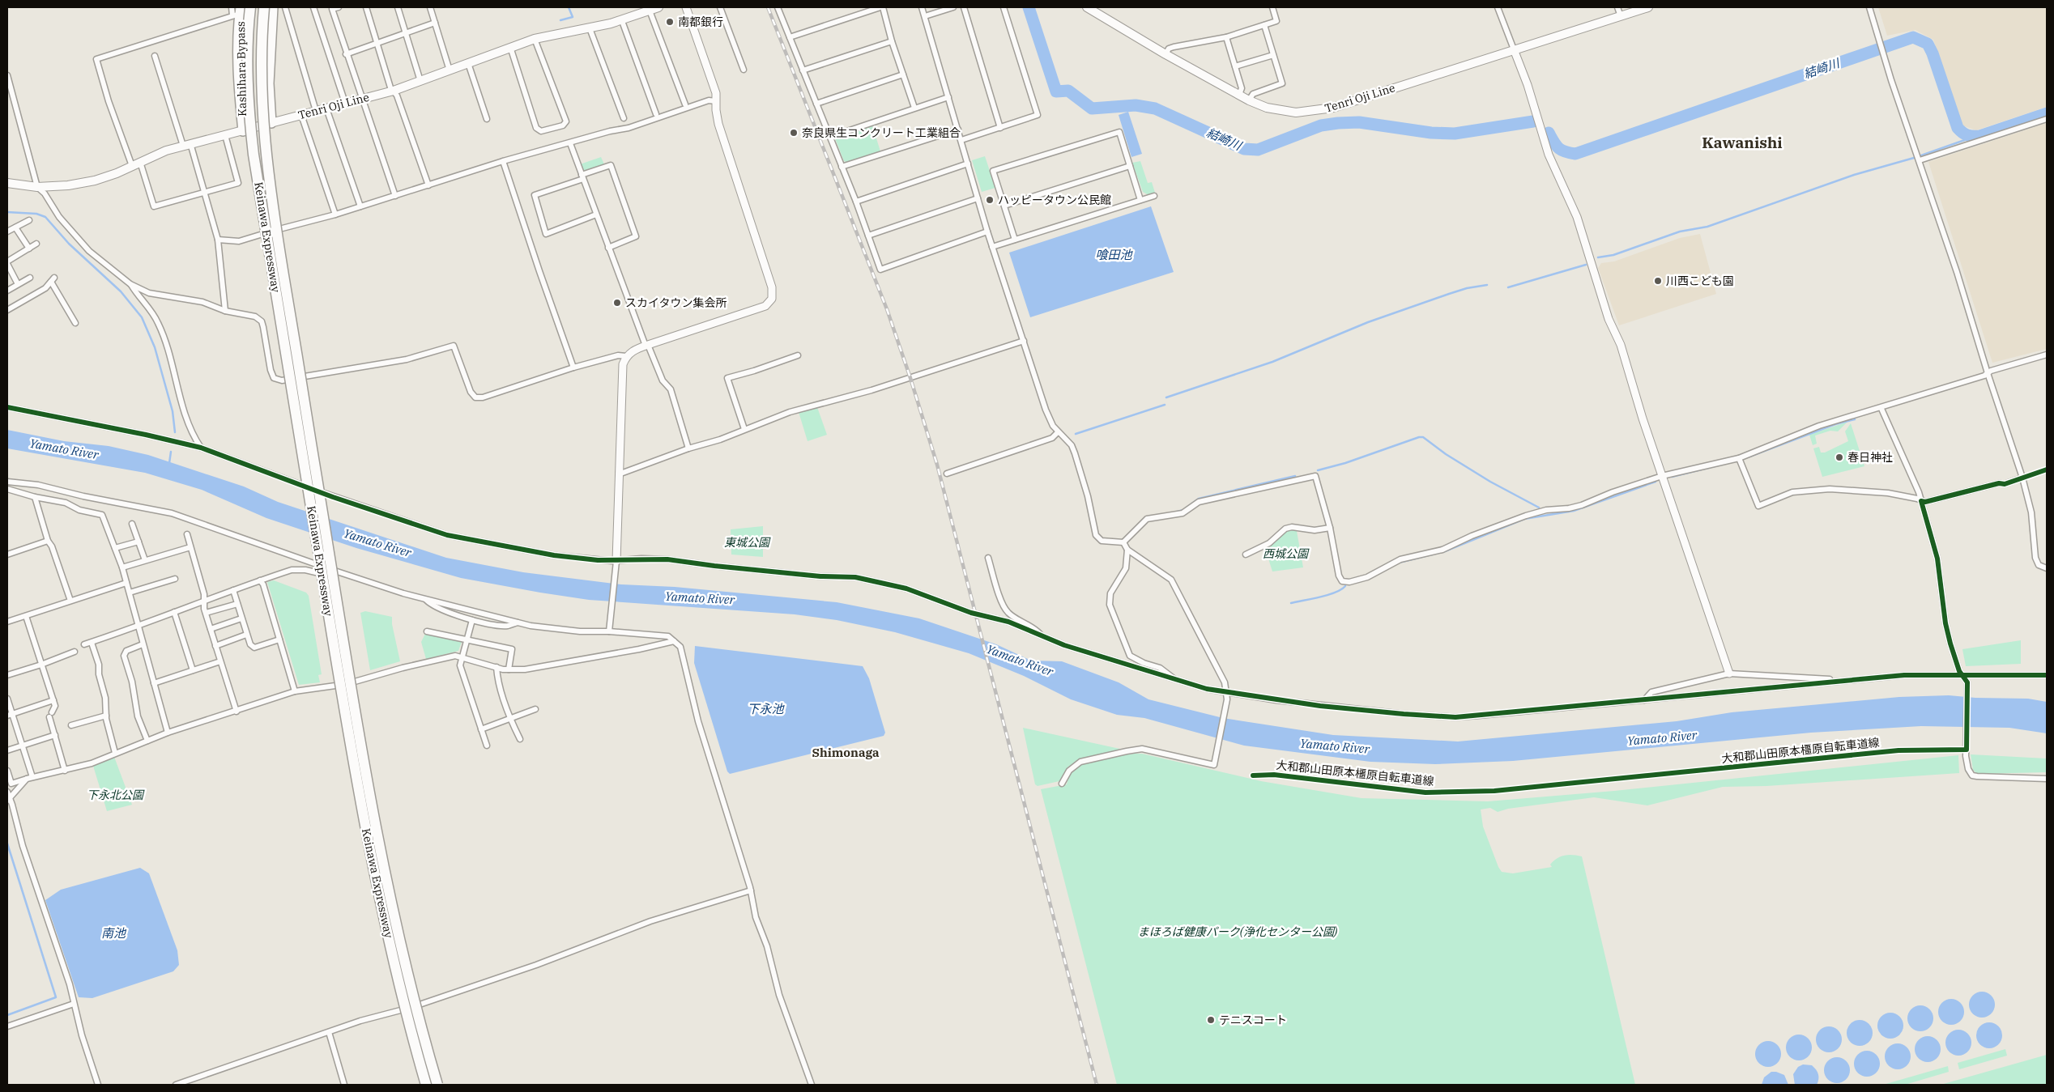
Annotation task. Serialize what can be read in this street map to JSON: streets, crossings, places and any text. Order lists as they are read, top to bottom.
{
  "streets": {
    "highway": ["Kashihara Bypass", "Keinawa Expressway"],
    "main road": ["Tenri Oji Line"],
    "cycle path": ["大和郡山田原本橿原自転車道線"]
  },
  "crossings": [
    ["Kashihara Bypass", "Tenri Oji Line"]
  ],
  "districts": ["Kawanishi", "Shimonaga"],
  "water": [
    "結崎川",
    "喰田池",
    "Yamato River",
    "下永池",
    "南池"
  ],
  "parks": [
    "東城公園",
    "西城公園",
    "下永北公園",
    "まほろば健康パーク(浄化センター公園)"
  ],
  "places": [
    "南都銀行",
    "奈良県生コンクリート工業組合",
    "ハッピータウン公民館",
    "川西こども園",
    "スカイタウン集会所",
    "春日神社",
    "テニスコート"
  ]
}
